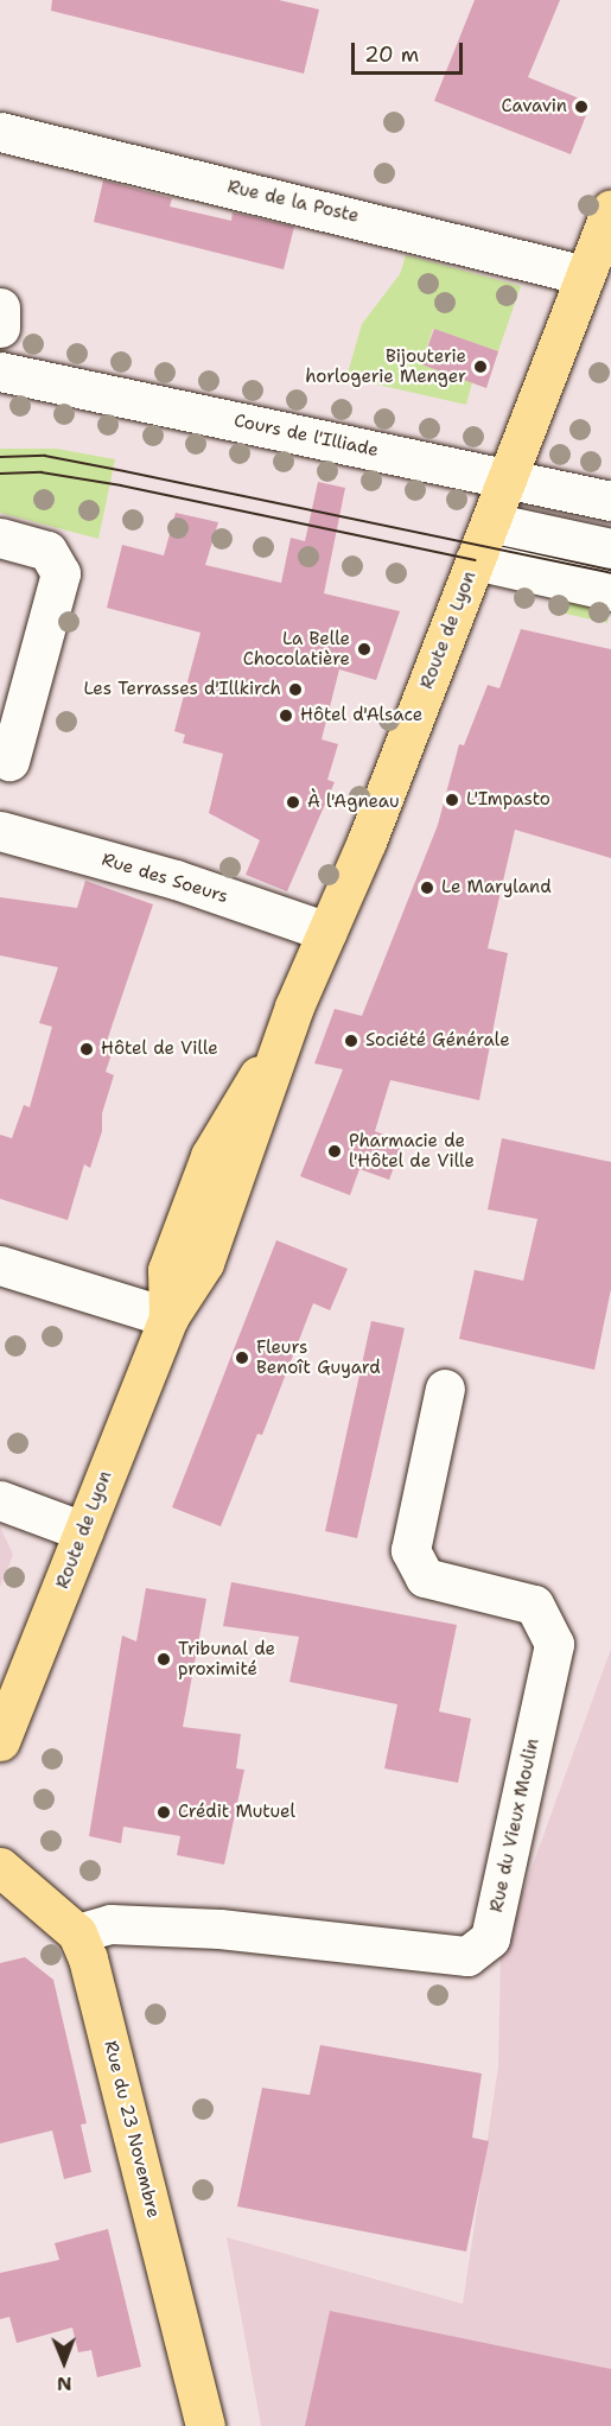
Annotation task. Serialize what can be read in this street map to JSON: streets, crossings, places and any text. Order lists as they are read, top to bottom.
{
  "streets": {
    "main road": ["Route de Lyon", "Rue du 23 Novembre"],
    "street": [
      "Rue de la Poste",
      "Cours de l'Illiade",
      "Rue des Soeurs",
      "Rue du Vieux Moulin"
    ]
  },
  "crossings": [
    ["Rue de la Poste", "Route de Lyon"],
    ["Cours de l'Illiade", "Route de Lyon"],
    ["Route de Lyon", "Rue des Soeurs"],
    ["Rue du Vieux Moulin", "Rue du 23 Novembre"]
  ],
  "places": [
    "Cavavin",
    "Bijouterie horlogerie Menger",
    "La Belle Chocolatière",
    "Les Terrasses d'Illkirch",
    "Hôtel d'Alsace",
    "L'Impasto",
    "À l'Agneau",
    "Le Maryland",
    "Société Générale",
    "Hôtel de Ville",
    "Pharmacie de l'Hôtel de Ville",
    "Fleurs Benoît Guyard",
    "Tribunal de proximité",
    "Crédit Mutuel"
  ],
  "scale_bar": "20 m",
  "north": "bottom"
}
